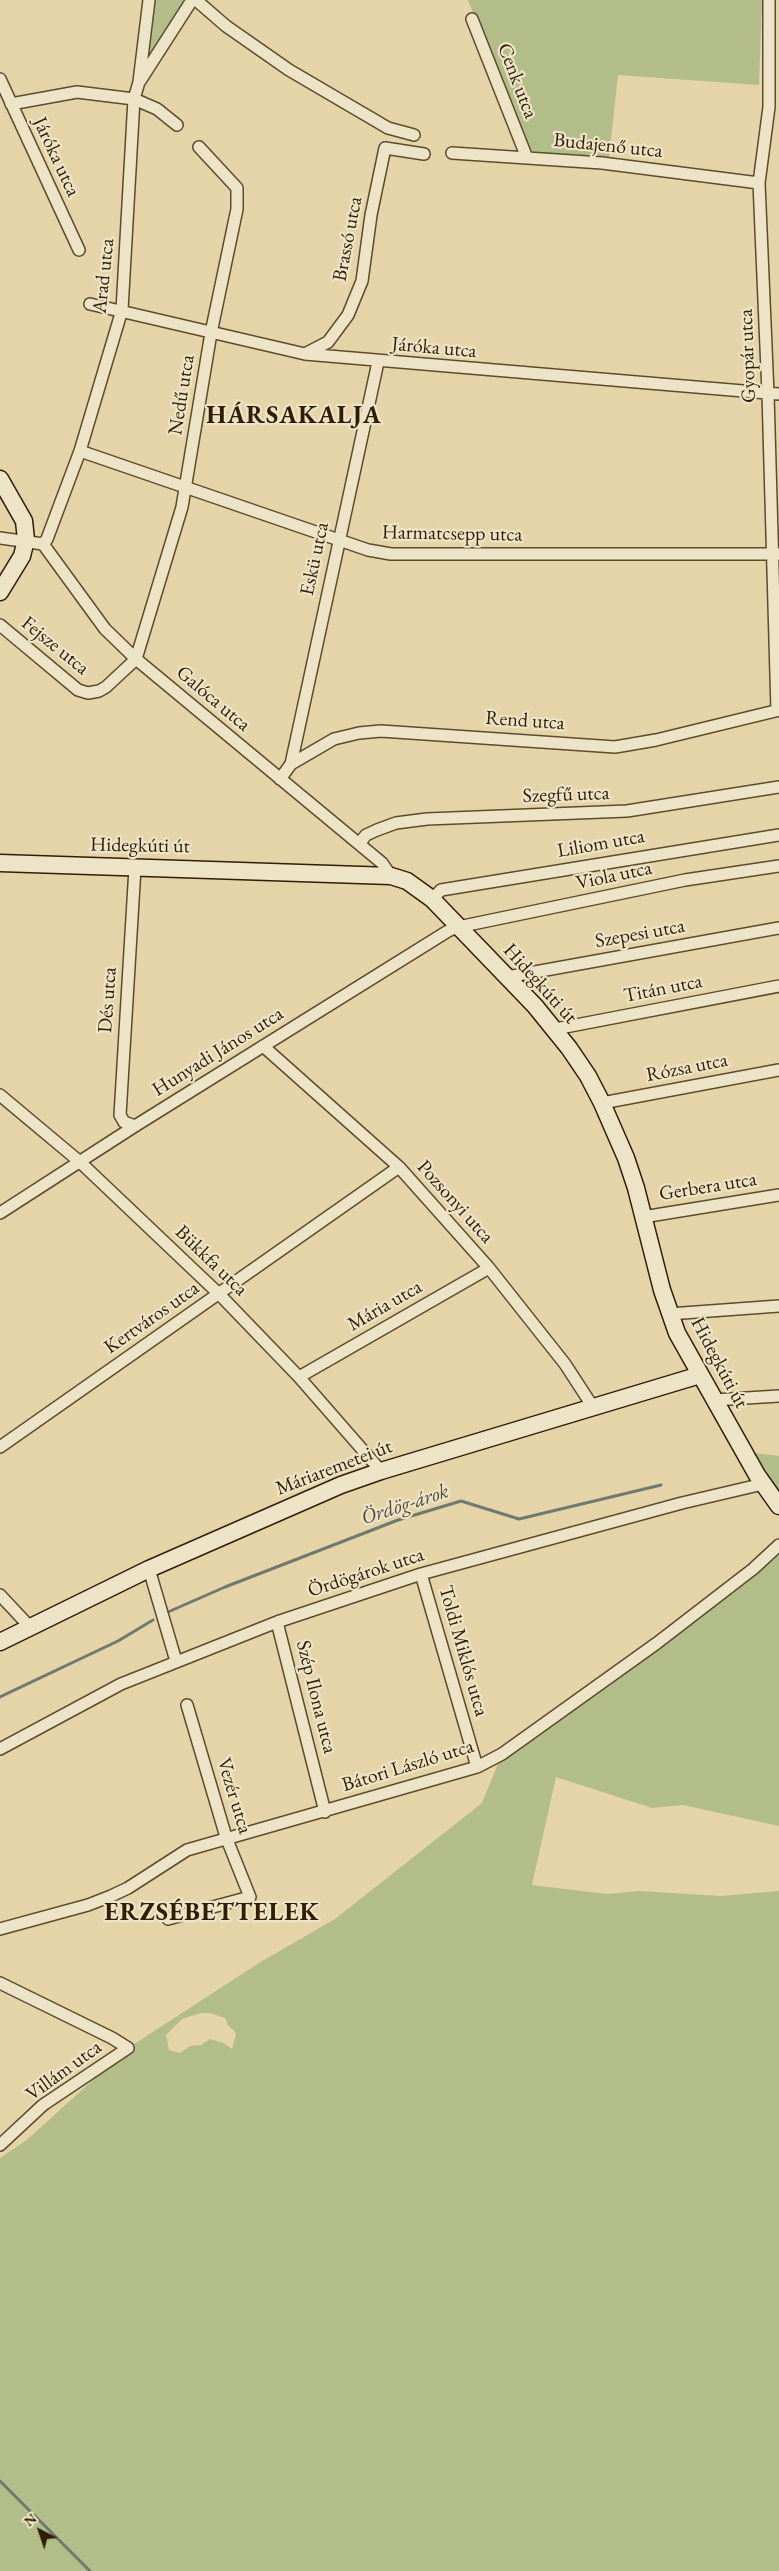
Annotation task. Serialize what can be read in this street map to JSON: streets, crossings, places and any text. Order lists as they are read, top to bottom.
{
  "streets": {
    "main road": ["Hidegkúti út", "Máriaremetei út"],
    "street": [
      "Cenk utca",
      "Budajenő utca",
      "Járóka utca",
      "Brassó utca",
      "Arad utca",
      "Gyopár utca",
      "Nedű utca",
      "Harmatcsepp utca",
      "Eskü utca",
      "Fejsze utca",
      "Galóca utca",
      "Rend utca",
      "Szegfű utca",
      "Liliom utca",
      "Viola utca",
      "Szepesi utca",
      "Titán utca",
      "Dés utca",
      "Hunyadi János utca",
      "Rózsa utca",
      "Gerbera utca",
      "Pozsonyi utca",
      "Bükkfa utca",
      "Mária utca",
      "Kertváros utca",
      "Ördögárok utca",
      "Toldi Miklós utca",
      "Szép Ilona utca",
      "Bátori László utca",
      "Vezér utca",
      "Villám utca"
    ]
  },
  "crossings": [
    ["Cenk utca", "Budajenő utca"],
    ["Budajenő utca", "Gyopár utca"],
    ["Járóka utca", "Brassó utca"],
    ["Járóka utca", "Arad utca"],
    ["Járóka utca", "Gyopár utca"],
    ["Járóka utca", "Nedű utca"],
    ["Járóka utca", "Eskü utca"],
    ["Arad utca", "Harmatcsepp utca"],
    ["Arad utca", "Galóca utca"],
    ["Gyopár utca", "Harmatcsepp utca"],
    ["Gyopár utca", "Rend utca"],
    ["Nedű utca", "Harmatcsepp utca"],
    ["Nedű utca", "Fejsze utca"],
    ["Nedű utca", "Galóca utca"],
    ["Harmatcsepp utca", "Eskü utca"],
    ["Eskü utca", "Rend utca"],
    ["Fejsze utca", "Galóca utca"],
    ["Galóca utca", "Rend utca"],
    ["Galóca utca", "Szegfű utca"],
    ["Galóca utca", "Hidegkúti út"],
    ["Liliom utca", "Hidegkúti út"],
    ["Hidegkúti út", "Viola utca"],
    ["Hidegkúti út", "Szepesi utca"],
    ["Hidegkúti út", "Titán utca"],
    ["Hidegkúti út", "Dés utca"],
    ["Hidegkúti út", "Hunyadi János utca"],
    ["Hidegkúti út", "Rózsa utca"],
    ["Hidegkúti út", "Gerbera utca"],
    ["Hidegkúti út", "Máriaremetei út"],
    ["Hidegkúti út", "Ördögárok utca"],
    ["Viola utca", "Hunyadi János utca"],
    ["Dés utca", "Hunyadi János utca"],
    ["Hunyadi János utca", "Pozsonyi utca"],
    ["Hunyadi János utca", "Bükkfa utca"],
    ["Pozsonyi utca", "Mária utca"],
    ["Pozsonyi utca", "Kertváros utca"],
    ["Pozsonyi utca", "Máriaremetei út"],
    ["Bükkfa utca", "Mária utca"],
    ["Bükkfa utca", "Kertváros utca"],
    ["Bükkfa utca", "Máriaremetei út"],
    ["Ördögárok utca", "Toldi Miklós utca"],
    ["Ördögárok utca", "Szép Ilona utca"],
    ["Toldi Miklós utca", "Bátori László utca"],
    ["Szép Ilona utca", "Bátori László utca"],
    ["Bátori László utca", "Vezér utca"]
  ],
  "districts": ["HÁRSAKALJA", "ERZSÉBETTELEK"],
  "water": ["Ördög-árok"],
  "north": "top left"
}
